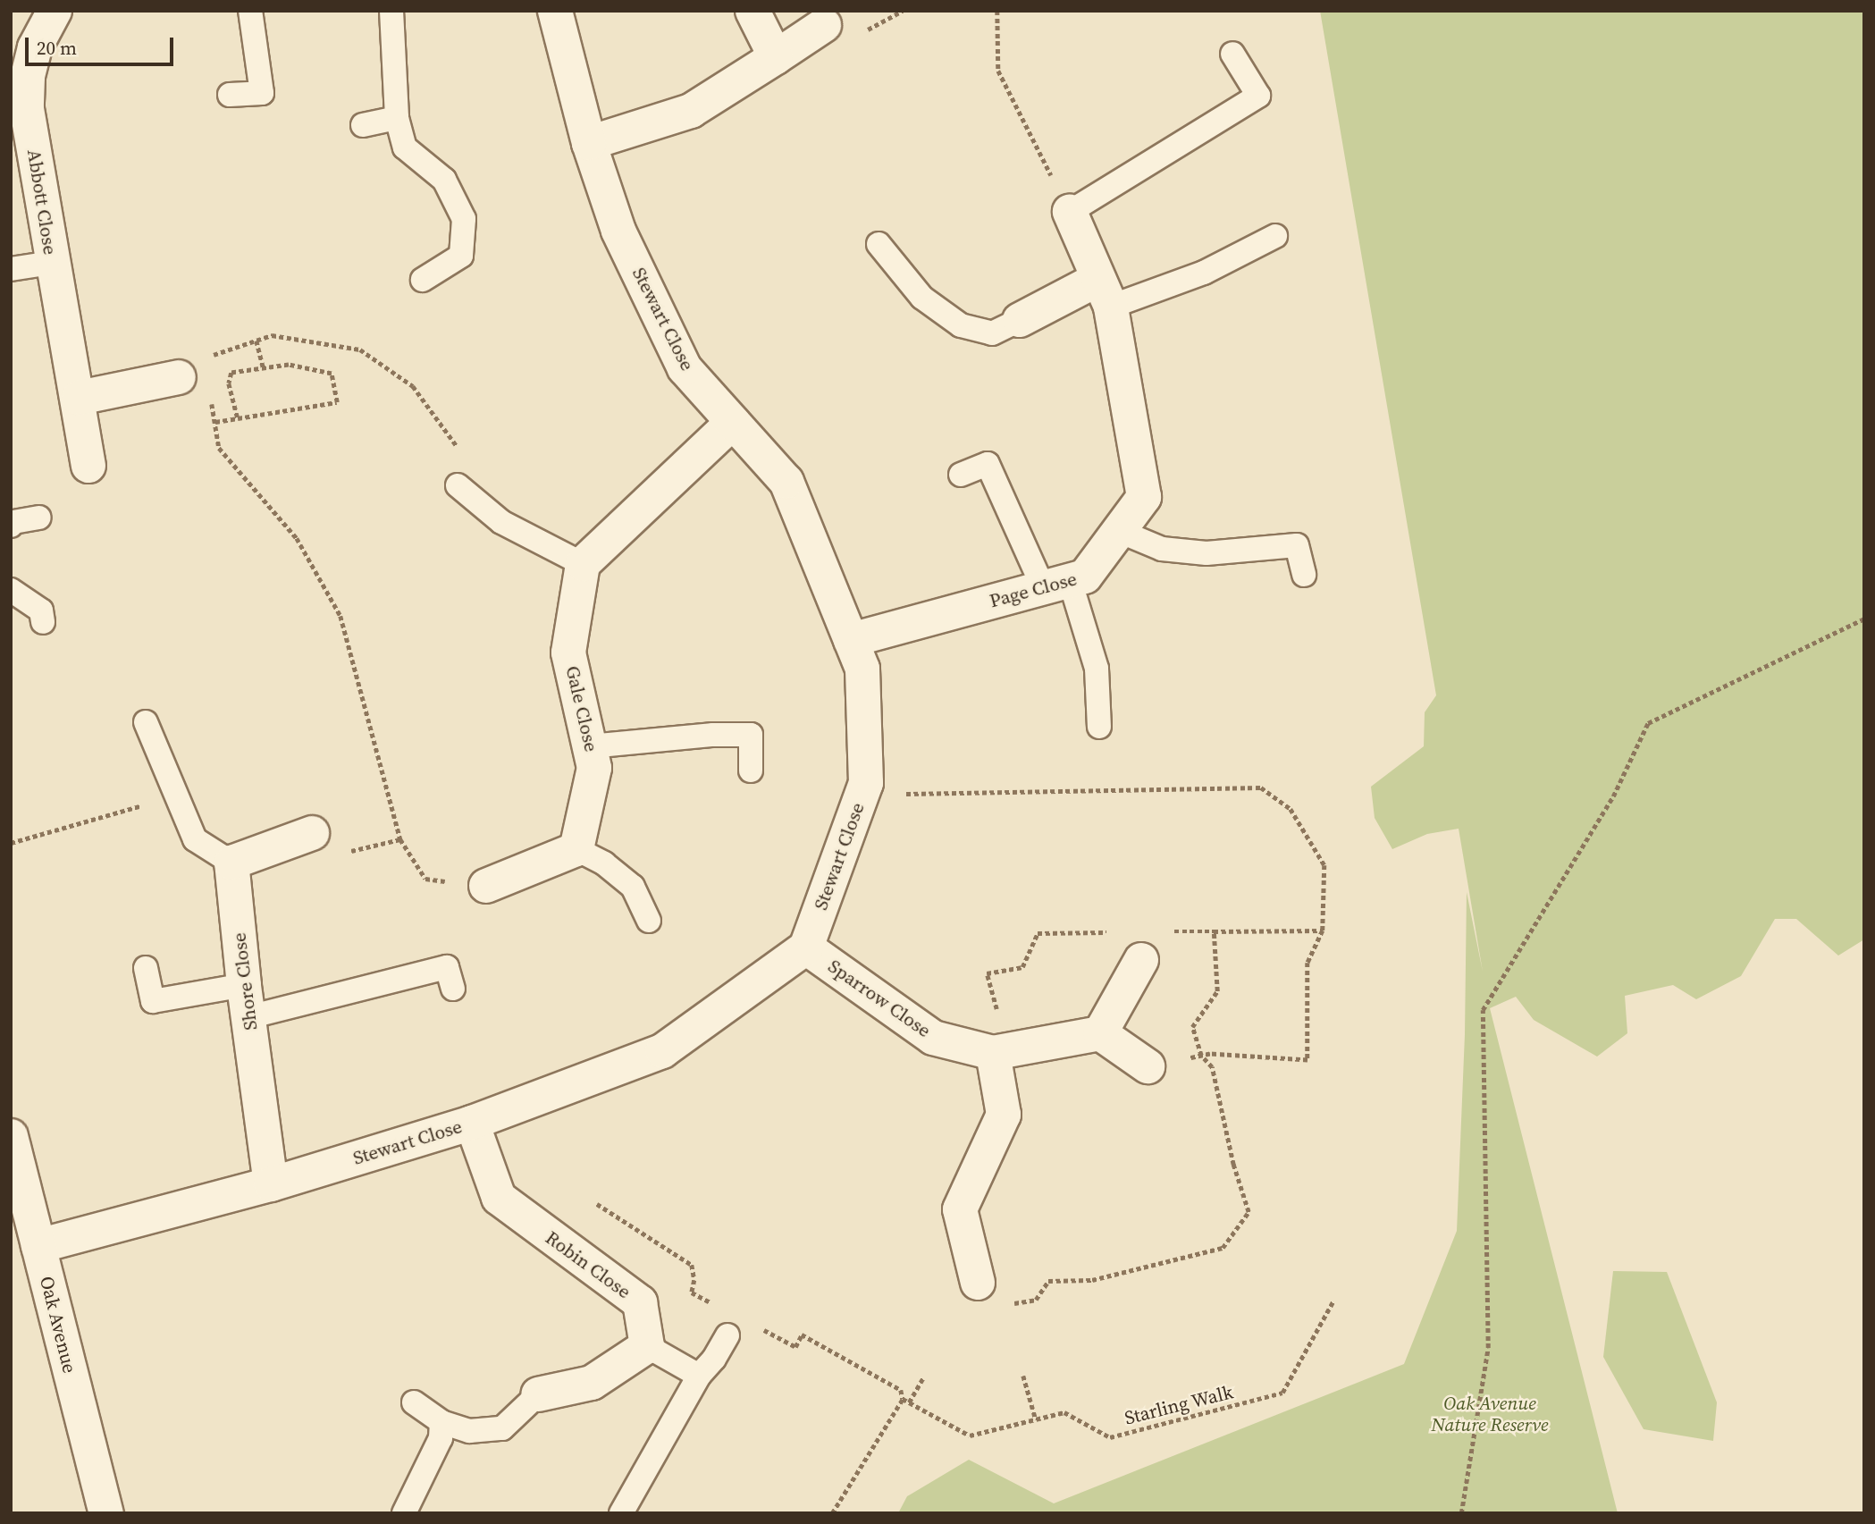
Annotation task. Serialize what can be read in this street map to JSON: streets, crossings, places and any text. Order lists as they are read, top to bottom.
{
  "streets": {
    "street": [
      "Abbott Close",
      "Stewart Close",
      "Page Close",
      "Gale Close",
      "Shore Close",
      "Sparrow Close",
      "Robin Close",
      "Oak Avenue"
    ],
    "path": ["Starling Walk"]
  },
  "crossings": [
    ["Stewart Close", "Page Close"],
    ["Stewart Close", "Shore Close"],
    ["Stewart Close", "Sparrow Close"],
    ["Stewart Close", "Robin Close"],
    ["Stewart Close", "Oak Avenue"]
  ],
  "parks": ["Oak Avenue Nature Reserve"],
  "scale_bar": "20 m"
}
